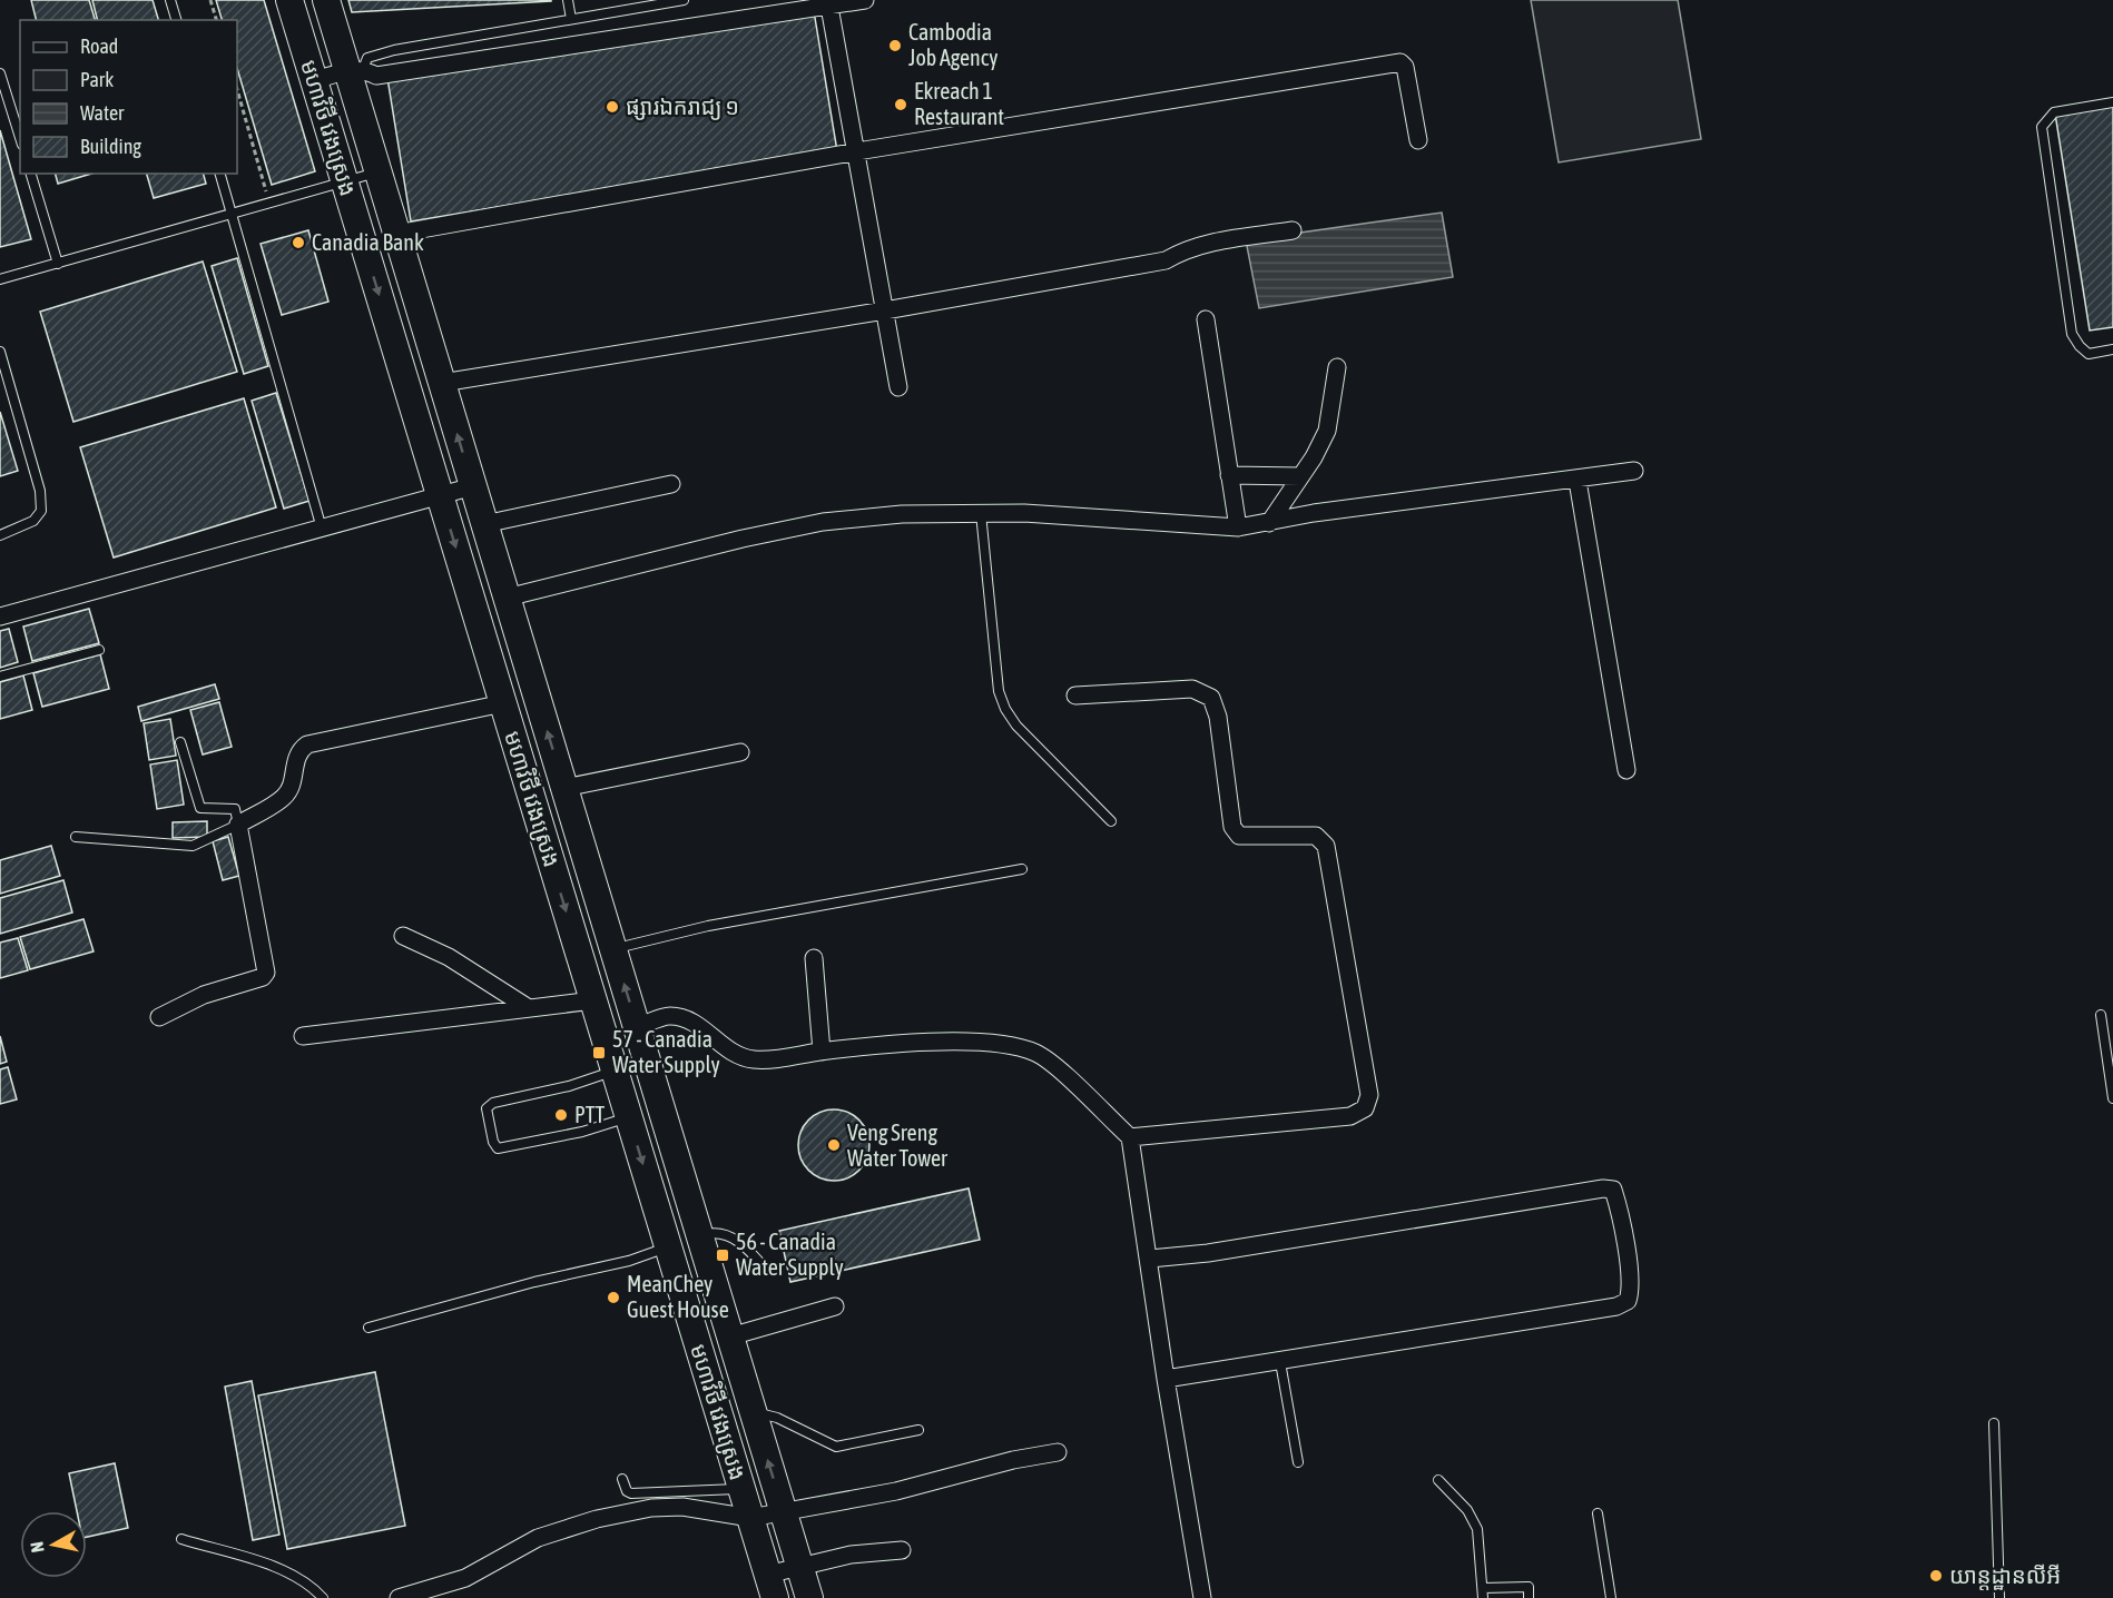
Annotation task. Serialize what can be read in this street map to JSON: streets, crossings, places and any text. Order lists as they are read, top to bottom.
{
  "streets": {
    "main road": ["មហាវិថី វេងស្រេង"]
  },
  "places": {
    "other": [
      "Cambodia Job Agency",
      "Ekreach 1 Restaurant",
      "ផ្សារឯករាជ្យ ១",
      "Canadia Bank",
      "PTT",
      "Veng Sreng Water Tower",
      "MeanChey Guest House",
      "យាន្ដដ្ឋានលីអី"
    ],
    "transit": ["57 - Canadia Water Supply", "56 - Canadia Water Supply"]
  },
  "legend": [
    "Road",
    "Park",
    "Water",
    "Building"
  ],
  "north": "left"
}
